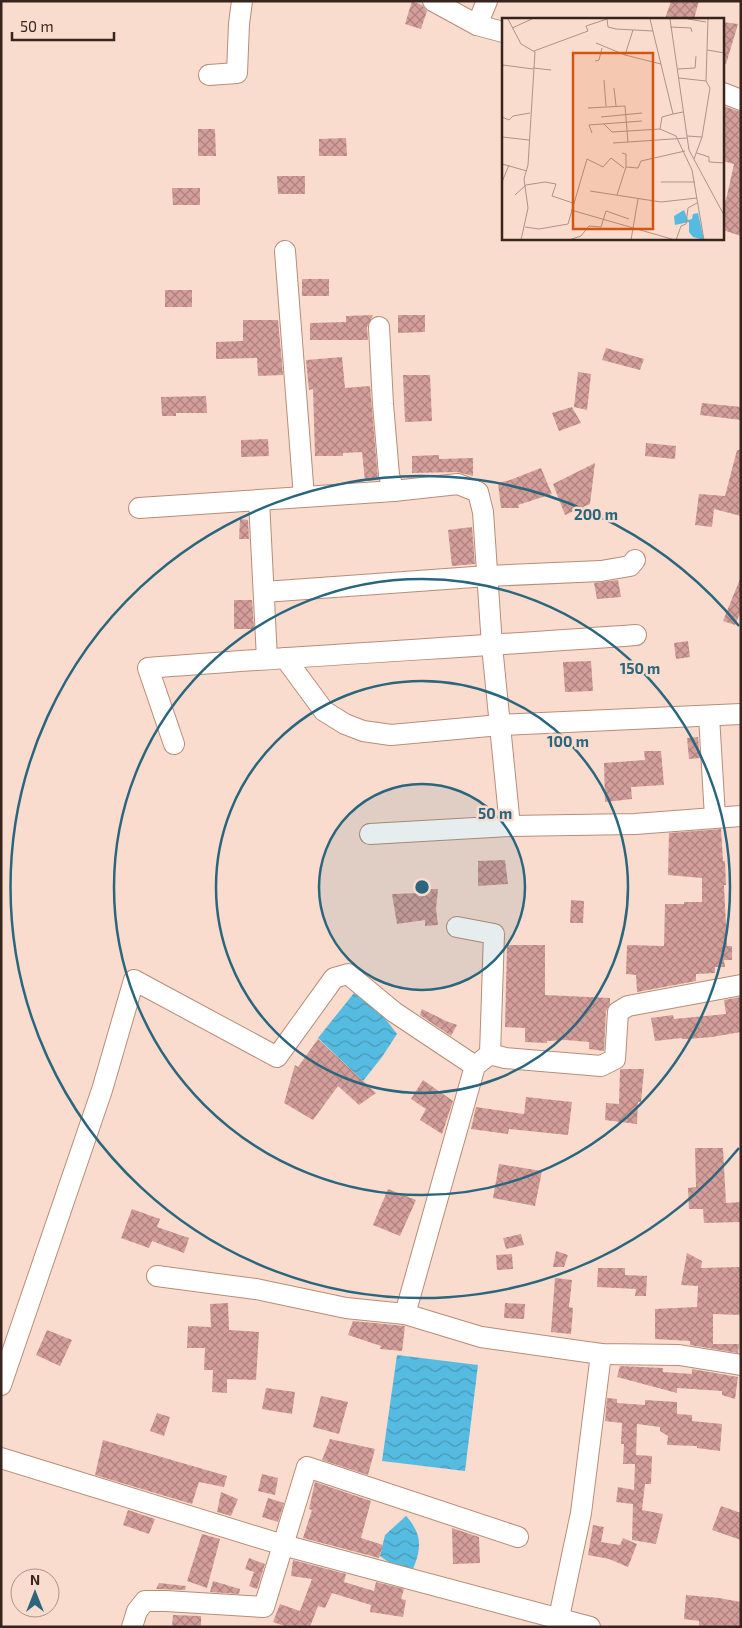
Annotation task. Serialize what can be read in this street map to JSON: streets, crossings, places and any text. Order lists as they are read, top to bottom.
{
  "scale_bar": "50 m",
  "north": "top",
  "rings": [
    "200 m",
    "150 m",
    "100 m",
    "50 m"
  ]
}
